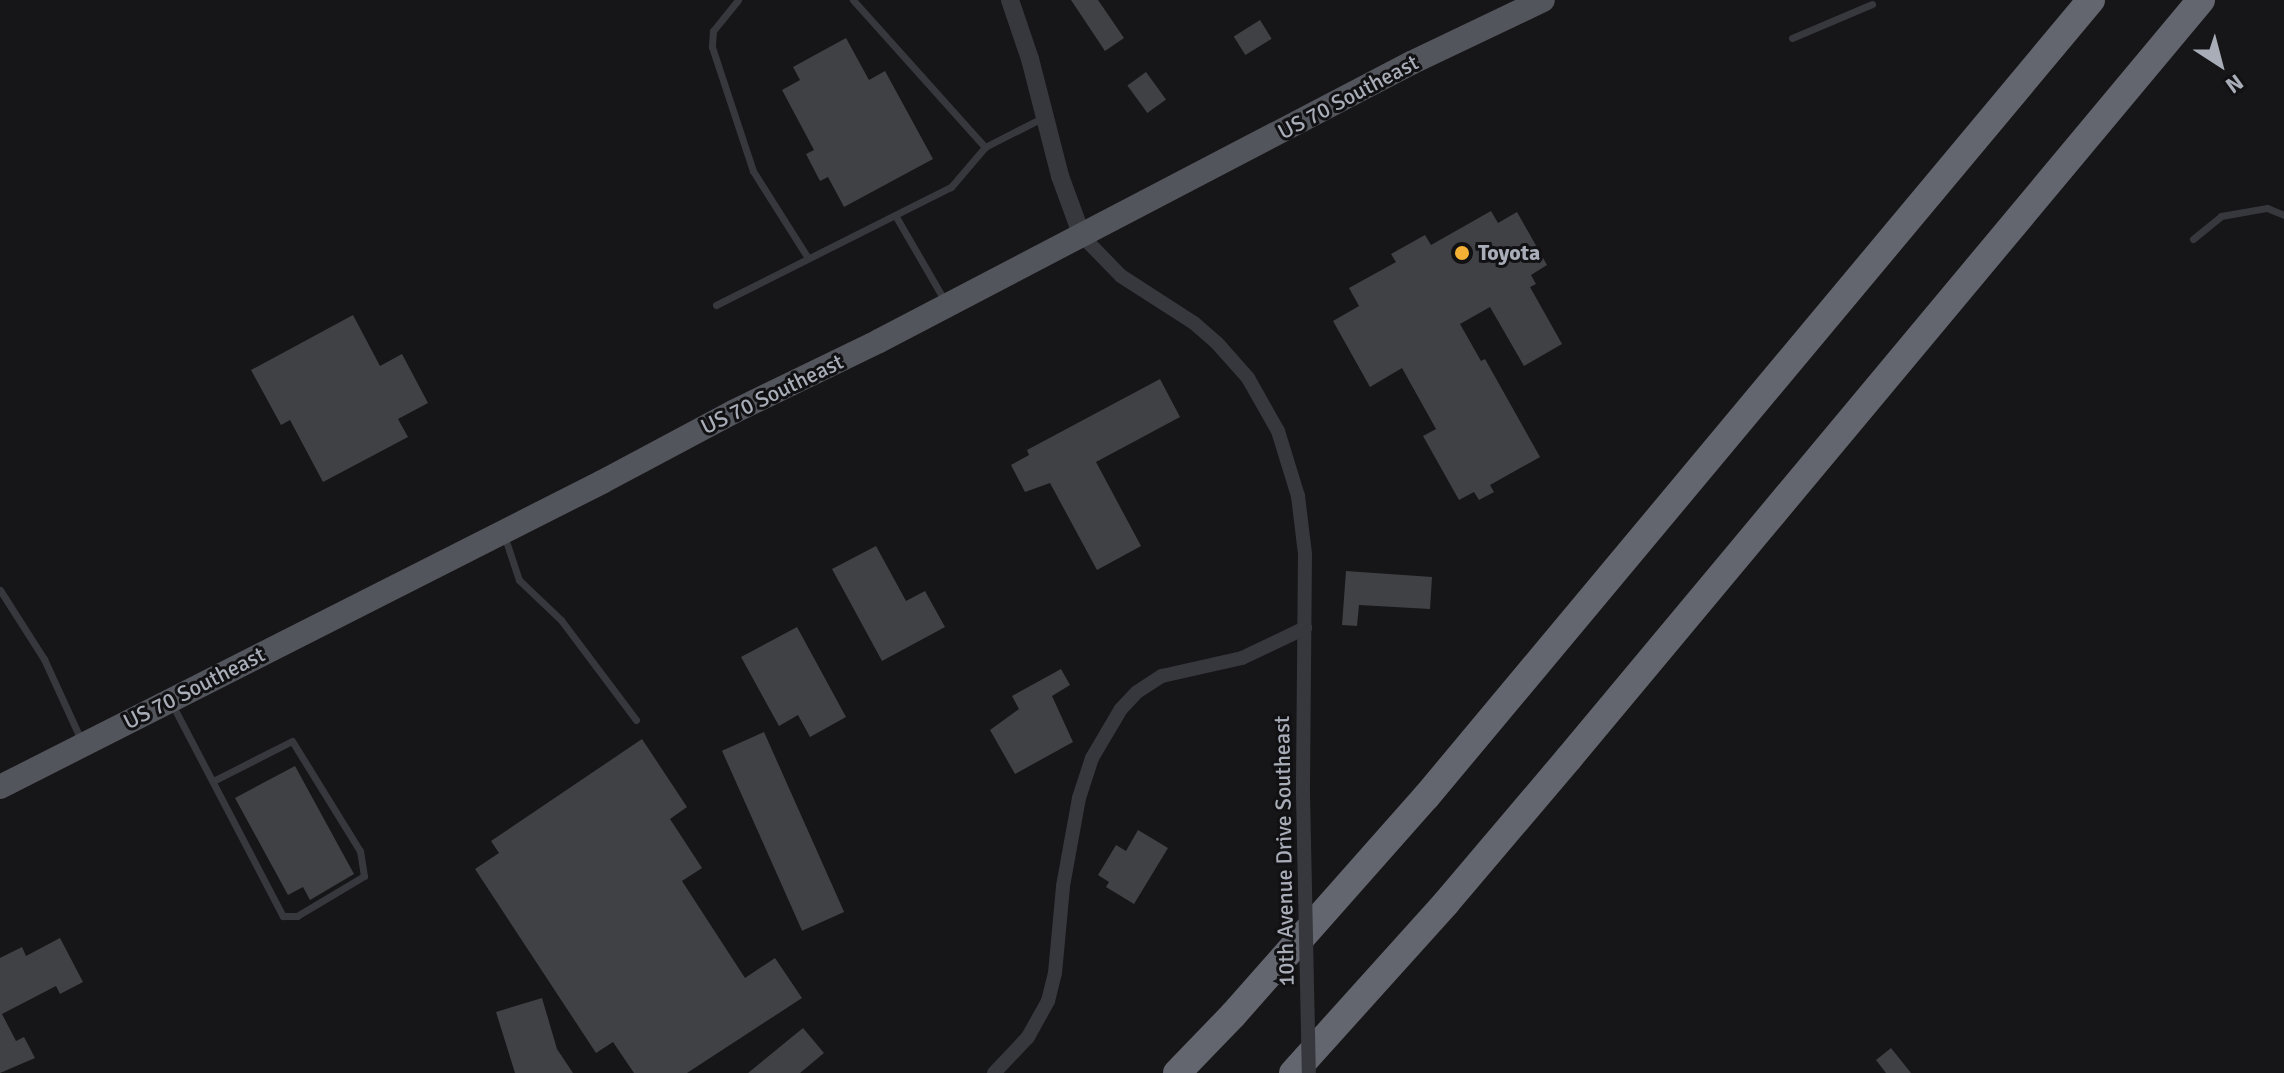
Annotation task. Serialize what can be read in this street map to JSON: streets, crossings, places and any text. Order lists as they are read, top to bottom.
{
  "streets": {
    "main road": ["US 70 Southeast"],
    "street": ["10th Avenue Drive Southeast"]
  },
  "crossings": [
    ["US 70 Southeast", "10th Avenue Drive Southeast"]
  ],
  "places": ["Toyota"],
  "north": "bottom right"
}
